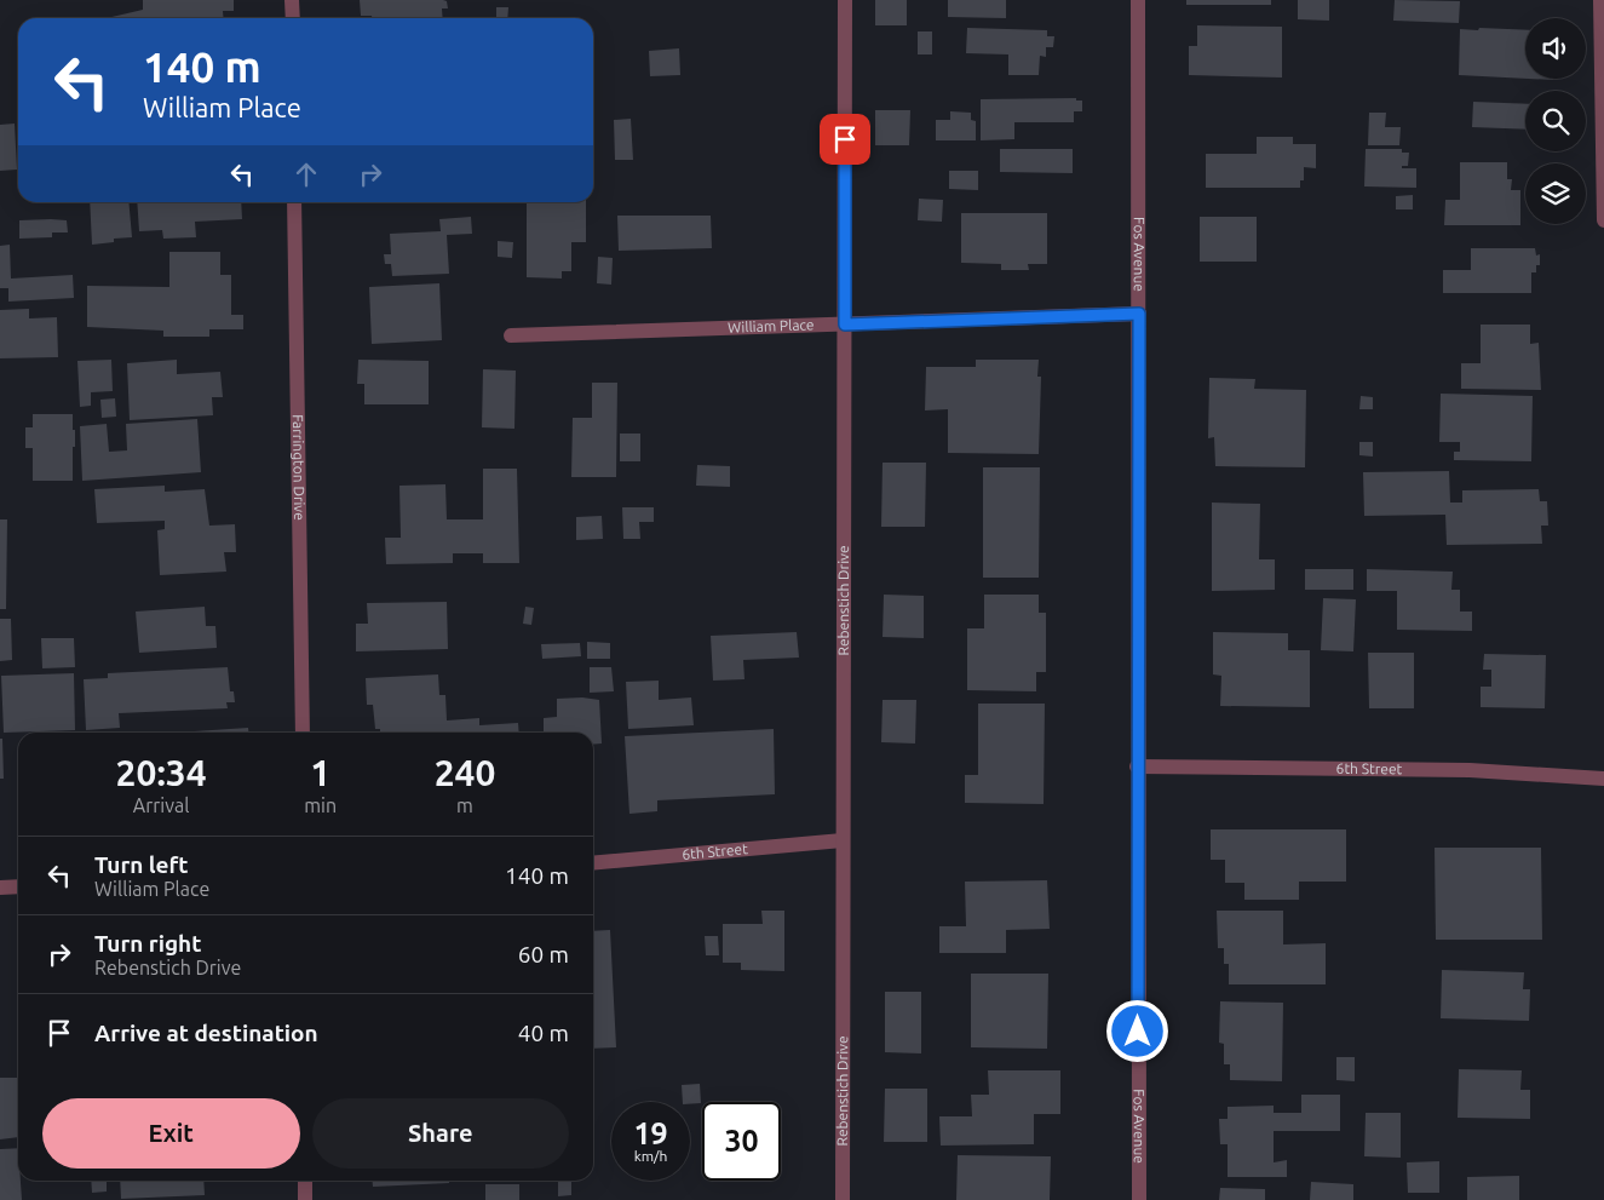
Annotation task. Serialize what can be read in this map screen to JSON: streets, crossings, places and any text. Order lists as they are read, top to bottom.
{
  "streets": {
    "street": [
      "Fos Avenue",
      "William Place",
      "Farrington Drive",
      "Rebenstich Drive",
      "6th Street"
    ]
  },
  "crossings": [
    ["Fos Avenue", "William Place"],
    ["Fos Avenue", "6th Street"],
    ["William Place", "Rebenstich Drive"],
    ["Rebenstich Drive", "6th Street"]
  ],
  "page": {
    "turn": ["140 m", "William Place"],
    "eta": [
      "20:34",
      "Arrival",
      "1",
      "min",
      "240",
      "m"
    ],
    "list": [
      {
        "name": "Turn left",
        "note": "William Place",
        "value": "140 m"
      },
      {
        "name": "Turn right",
        "note": "Rebenstich Drive",
        "value": "60 m"
      },
      {
        "name": "Arrive at destination",
        "value": "40 m"
      }
    ],
    "buttons": ["Exit", "Share"],
    "speed": "19 km/h",
    "limit": "30"
  }
}
